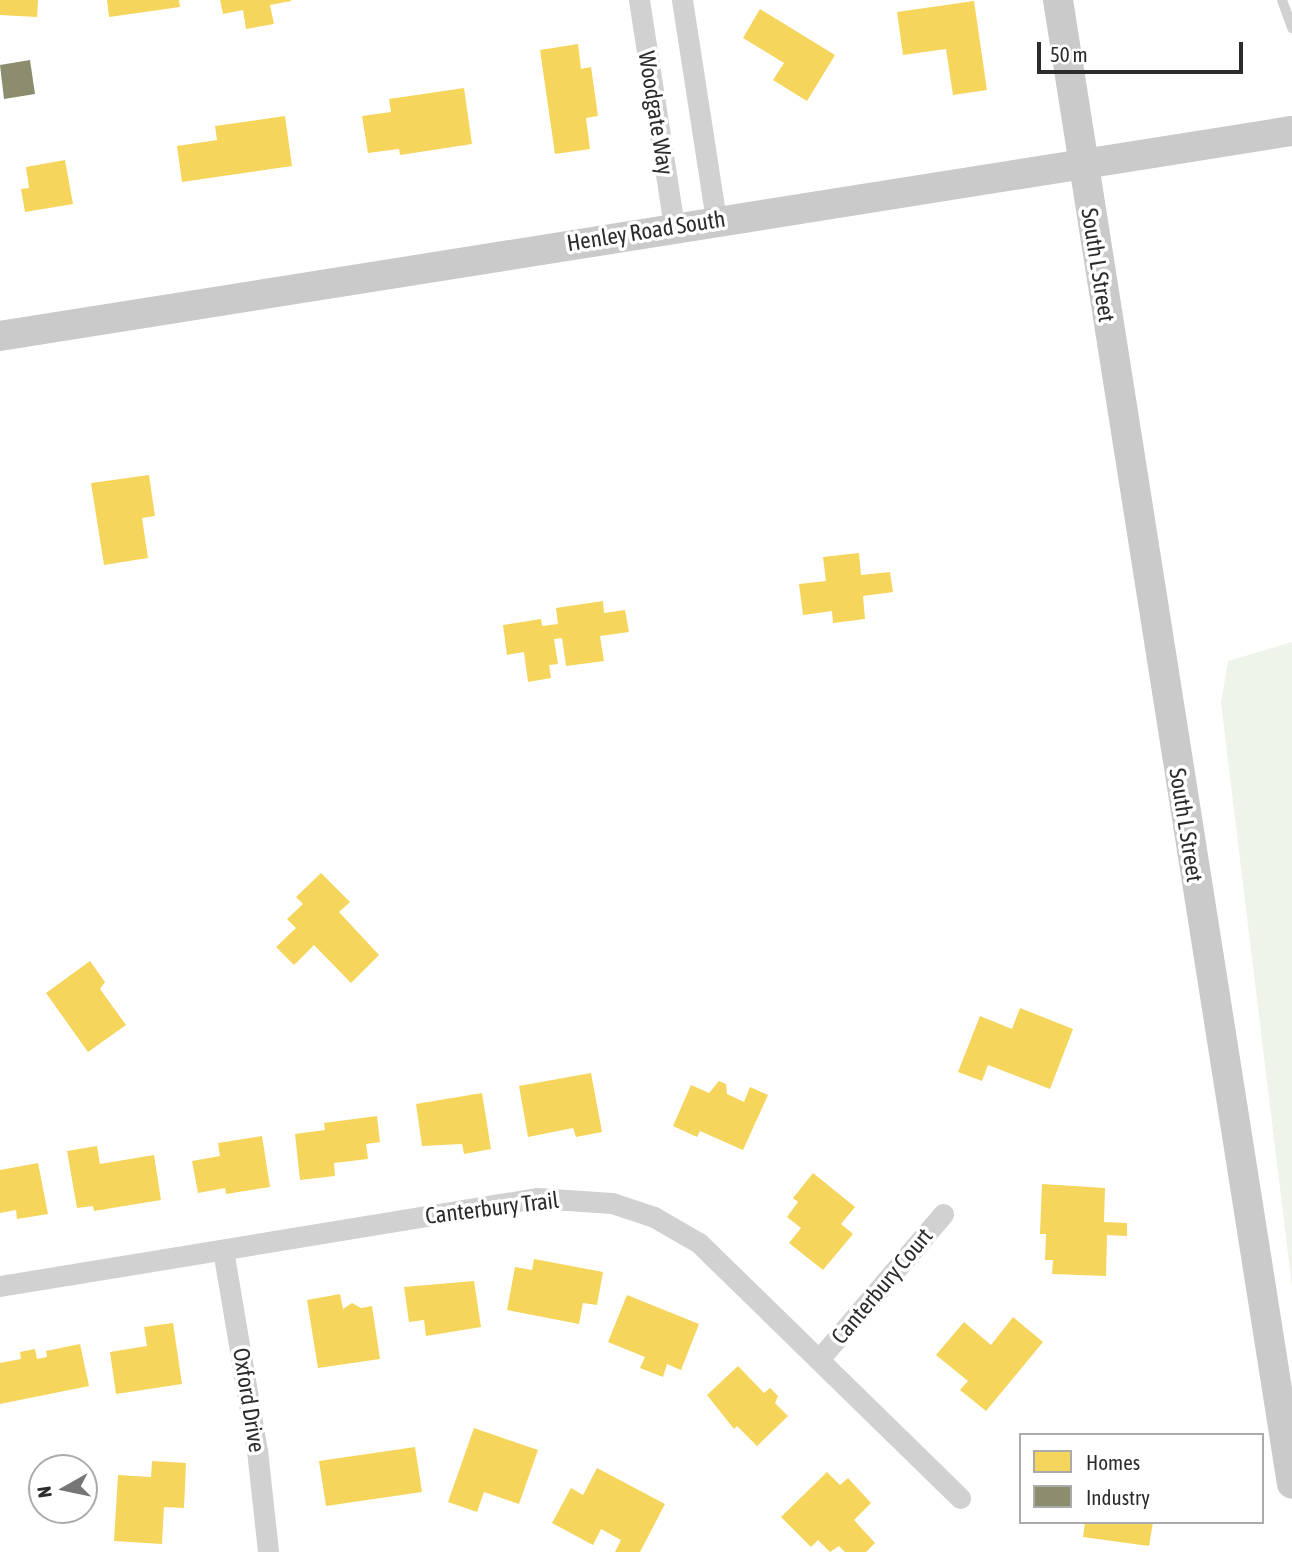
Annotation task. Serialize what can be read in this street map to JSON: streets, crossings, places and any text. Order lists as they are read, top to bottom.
{
  "streets": {
    "street": [
      "Woodgate Way",
      "Henley Road South",
      "South L Street",
      "Canterbury Trail",
      "Canterbury Court",
      "Oxford Drive"
    ]
  },
  "crossings": [
    ["Woodgate Way", "Henley Road South"],
    ["Henley Road South", "South L Street"],
    ["Canterbury Trail", "Canterbury Court"],
    ["Canterbury Trail", "Oxford Drive"]
  ],
  "legend": ["Homes", "Industry"],
  "scale_bar": "50 m",
  "north": "left"
}
